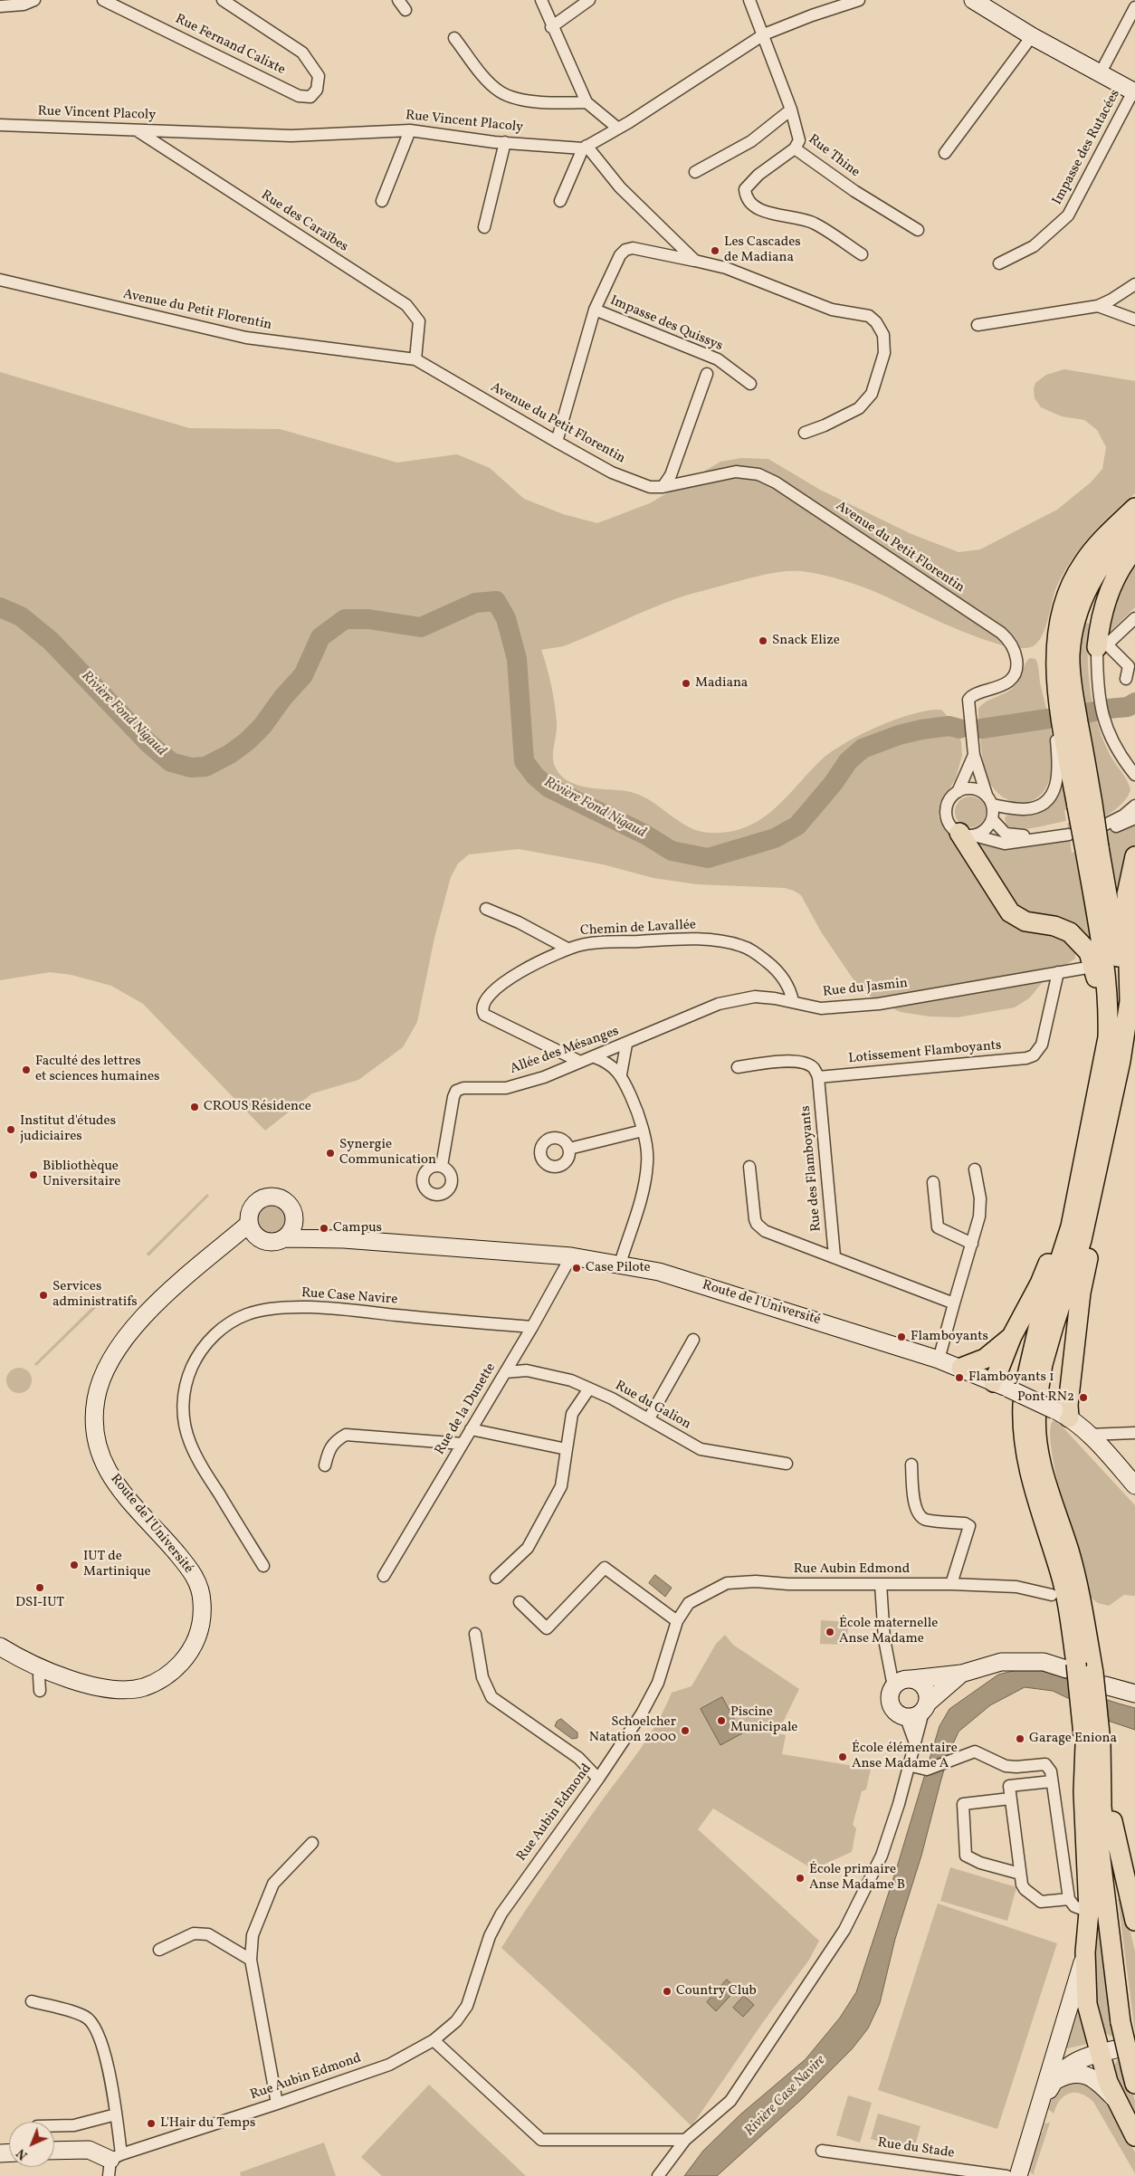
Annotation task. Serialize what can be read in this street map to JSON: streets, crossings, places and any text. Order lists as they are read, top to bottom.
{
  "streets": {
    "main road": ["Route de l'Université"],
    "street": [
      "Rue Fernand Calixte",
      "Rue Vincent Placoly",
      "Impasse des Rutacées",
      "Rue Thine",
      "Rue des Caraïbes",
      "Avenue du Petit Florentin",
      "Impasse des Quissys",
      "Chemin de Lavallée",
      "Rue du Jasmin",
      "Allée des Mésanges",
      "Lotissement Flamboyants",
      "Rue des Flamboyants",
      "Rue Case Navire",
      "Rue du Galion",
      "Rue de la Dunette",
      "Rue Aubin Edmond",
      "Rue du Stade"
    ]
  },
  "crossings": [
    ["Rue Vincent Placoly", "Rue des Caraïbes"],
    ["Rue des Caraïbes", "Avenue du Petit Florentin"],
    ["Avenue du Petit Florentin", "Impasse des Quissys"],
    ["Chemin de Lavallée", "Rue du Jasmin"],
    ["Chemin de Lavallée", "Allée des Mésanges"],
    ["Rue du Jasmin", "Allée des Mésanges"],
    ["Rue du Jasmin", "Lotissement Flamboyants"],
    ["Lotissement Flamboyants", "Rue des Flamboyants"],
    ["Rue Case Navire", "Rue de la Dunette"],
    ["Route de l'Université", "Rue de la Dunette"],
    ["Rue du Galion", "Rue de la Dunette"]
  ],
  "water": ["Rivière Fond Nigaud", "Rivière Case Navire"],
  "places": [
    "Les Cascades de Madiana",
    "Snack Elize",
    "Madiana",
    "Faculté des lettres et sciences humaines",
    "CROUS Résidence",
    "Institut d'études judiciaires",
    "Synergie Communication",
    "Bibliothèque Universitaire",
    "Campus",
    "Case Pilote",
    "Services administratifs",
    "Flamboyants",
    "Flamboyants 1",
    "Pont RN2",
    "IUT de Martinique",
    "DSI-IUT",
    "École maternelle Anse Madame",
    "Piscine Municipale",
    "Schoelcher Natation 2000",
    "Garage Eniona",
    "École élémentaire Anse Madame A",
    "École primaire Anse Madame B",
    "Country Club",
    "L'Hair du Temps"
  ],
  "north": "bottom left"
}
